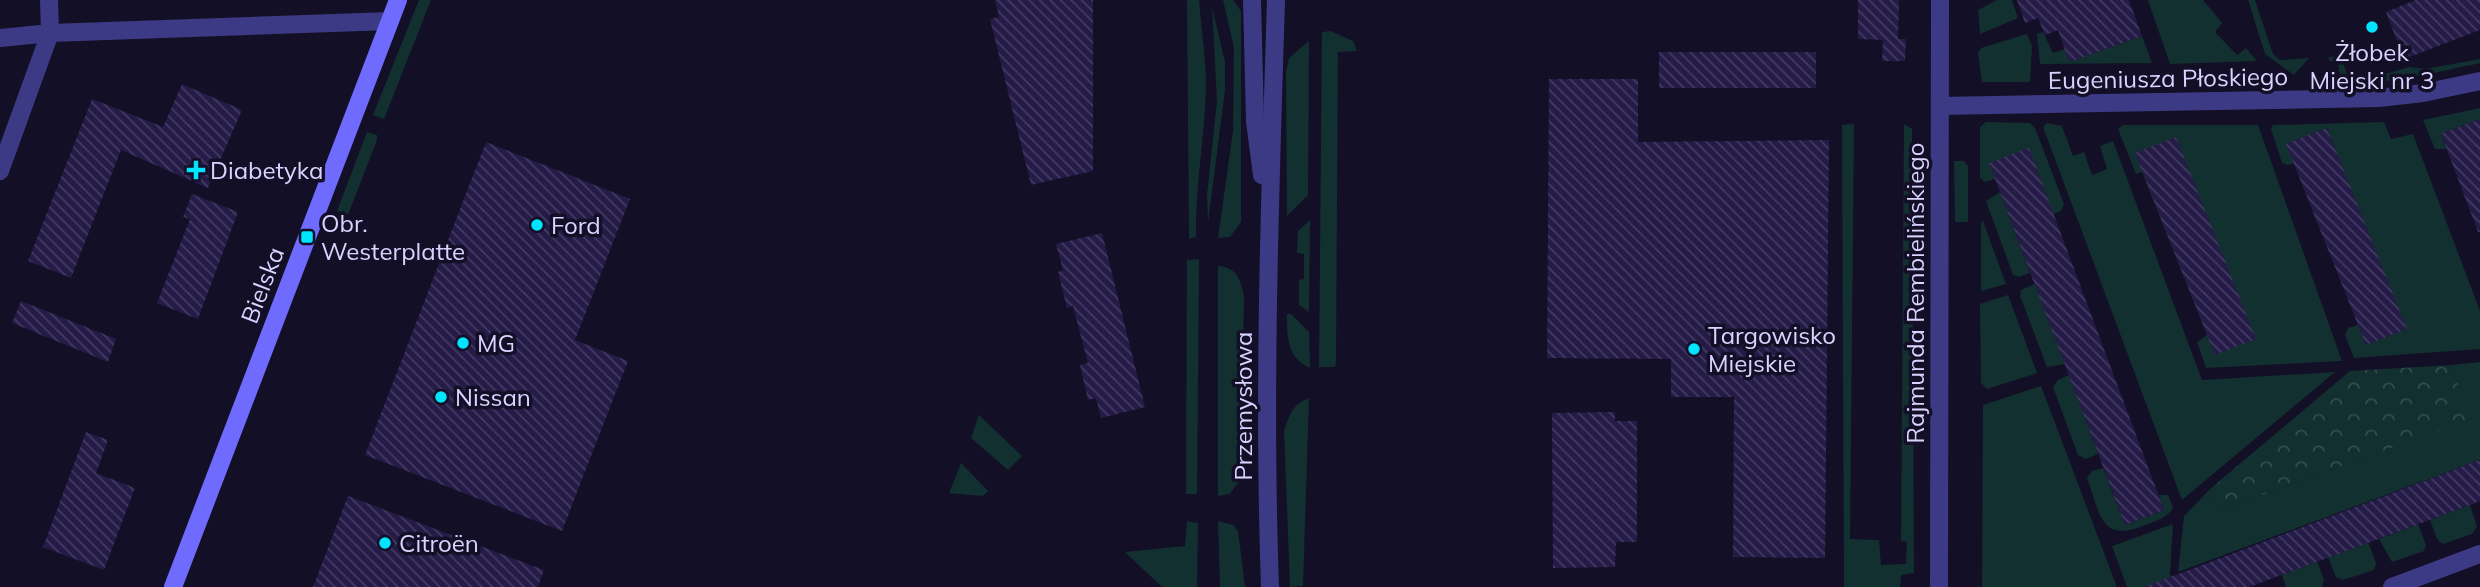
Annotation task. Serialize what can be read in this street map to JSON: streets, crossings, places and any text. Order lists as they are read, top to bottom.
{
  "streets": {
    "main road": ["Bielska"],
    "street": ["Eugeniusza Płoskiego", "Rajmunda Rembielińskiego", "Przemysłowa"]
  },
  "crossings": [
    ["Eugeniusza Płoskiego", "Rajmunda Rembielińskiego"]
  ],
  "places": {
    "other": [
      "Żłobek Miejski nr 3",
      "Ford",
      "MG",
      "Targowisko Miejskie",
      "Nissan",
      "Citroën"
    ],
    "health": ["Diabetyka"],
    "transit": ["Obr. Westerplatte"]
  }
}
